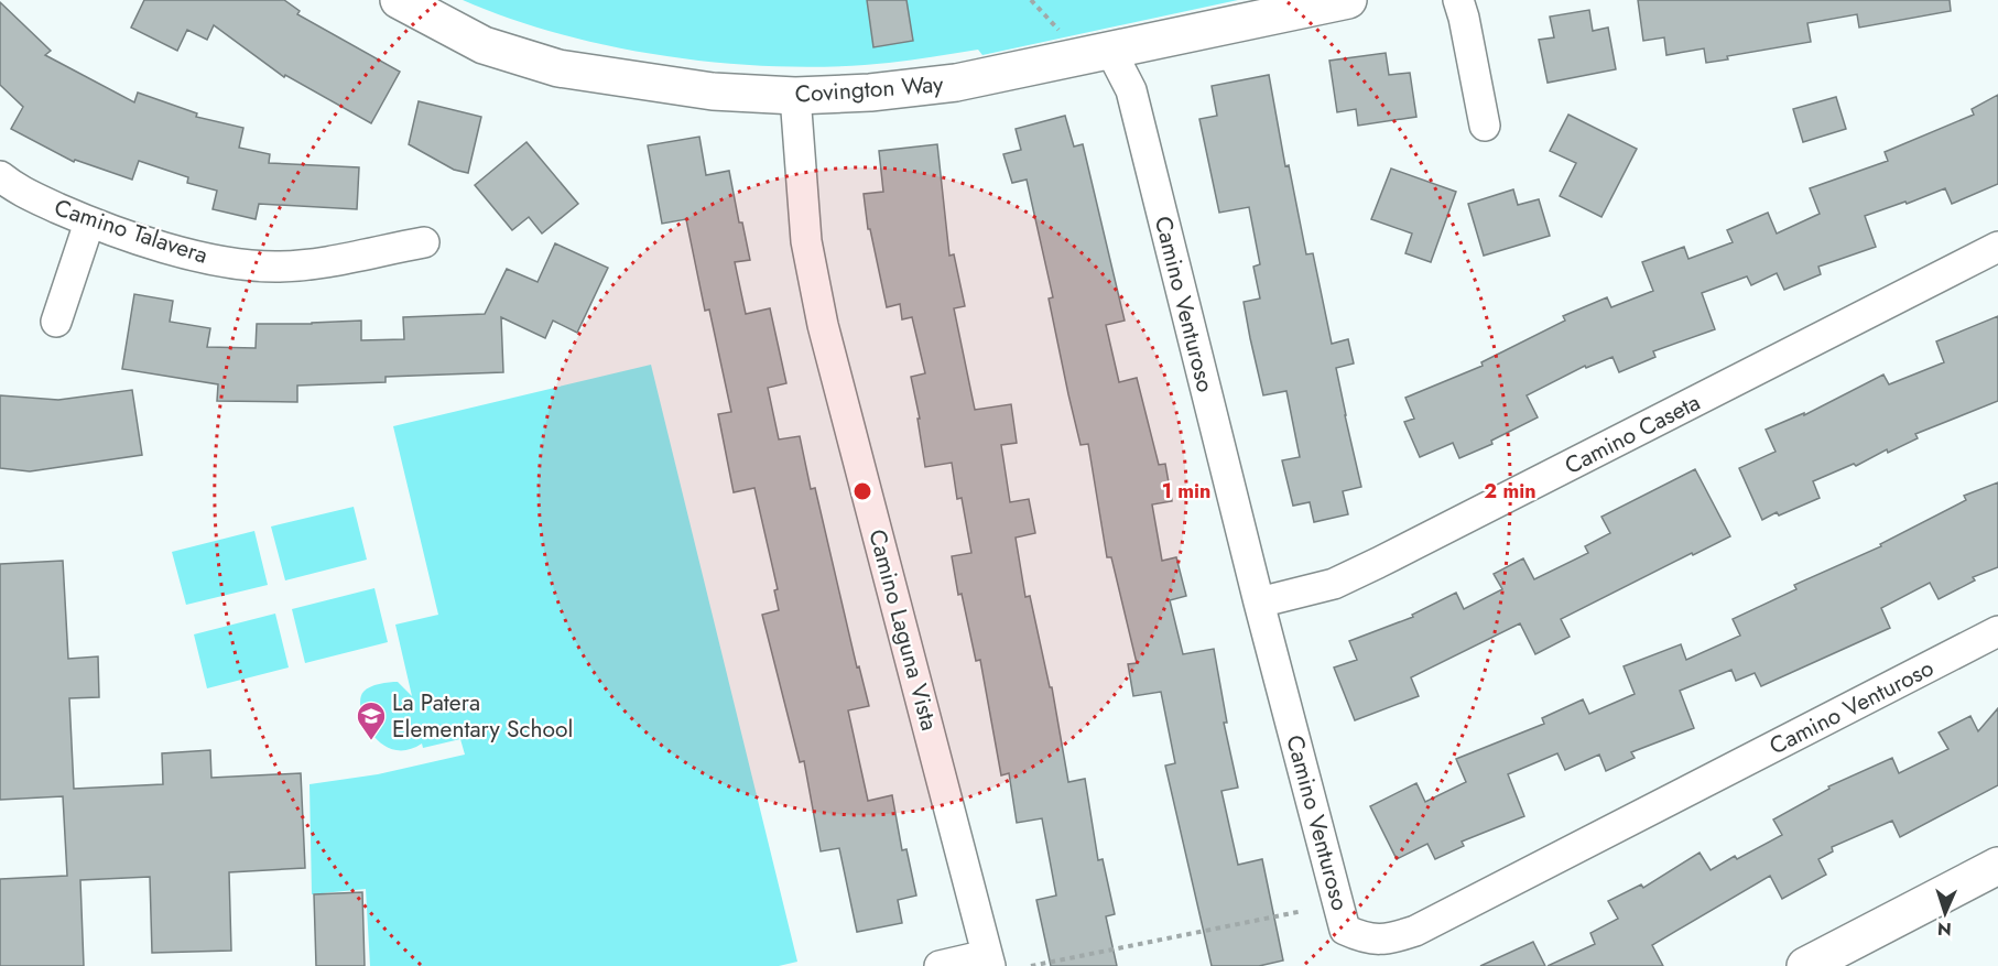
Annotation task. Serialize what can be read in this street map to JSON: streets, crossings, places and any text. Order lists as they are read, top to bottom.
{
  "streets": {
    "street": [
      "Covington Way",
      "Camino Talavera",
      "Camino Venturoso",
      "Camino Caseta",
      "Camino Laguna Vista"
    ]
  },
  "crossings": [
    ["Covington Way", "Camino Venturoso"],
    ["Covington Way", "Camino Laguna Vista"],
    ["Camino Venturoso", "Camino Caseta"]
  ],
  "places": {
    "school or university": ["La Patera Elementary School"]
  },
  "north": "bottom",
  "rings": ["1 min", "2 min"]
}
